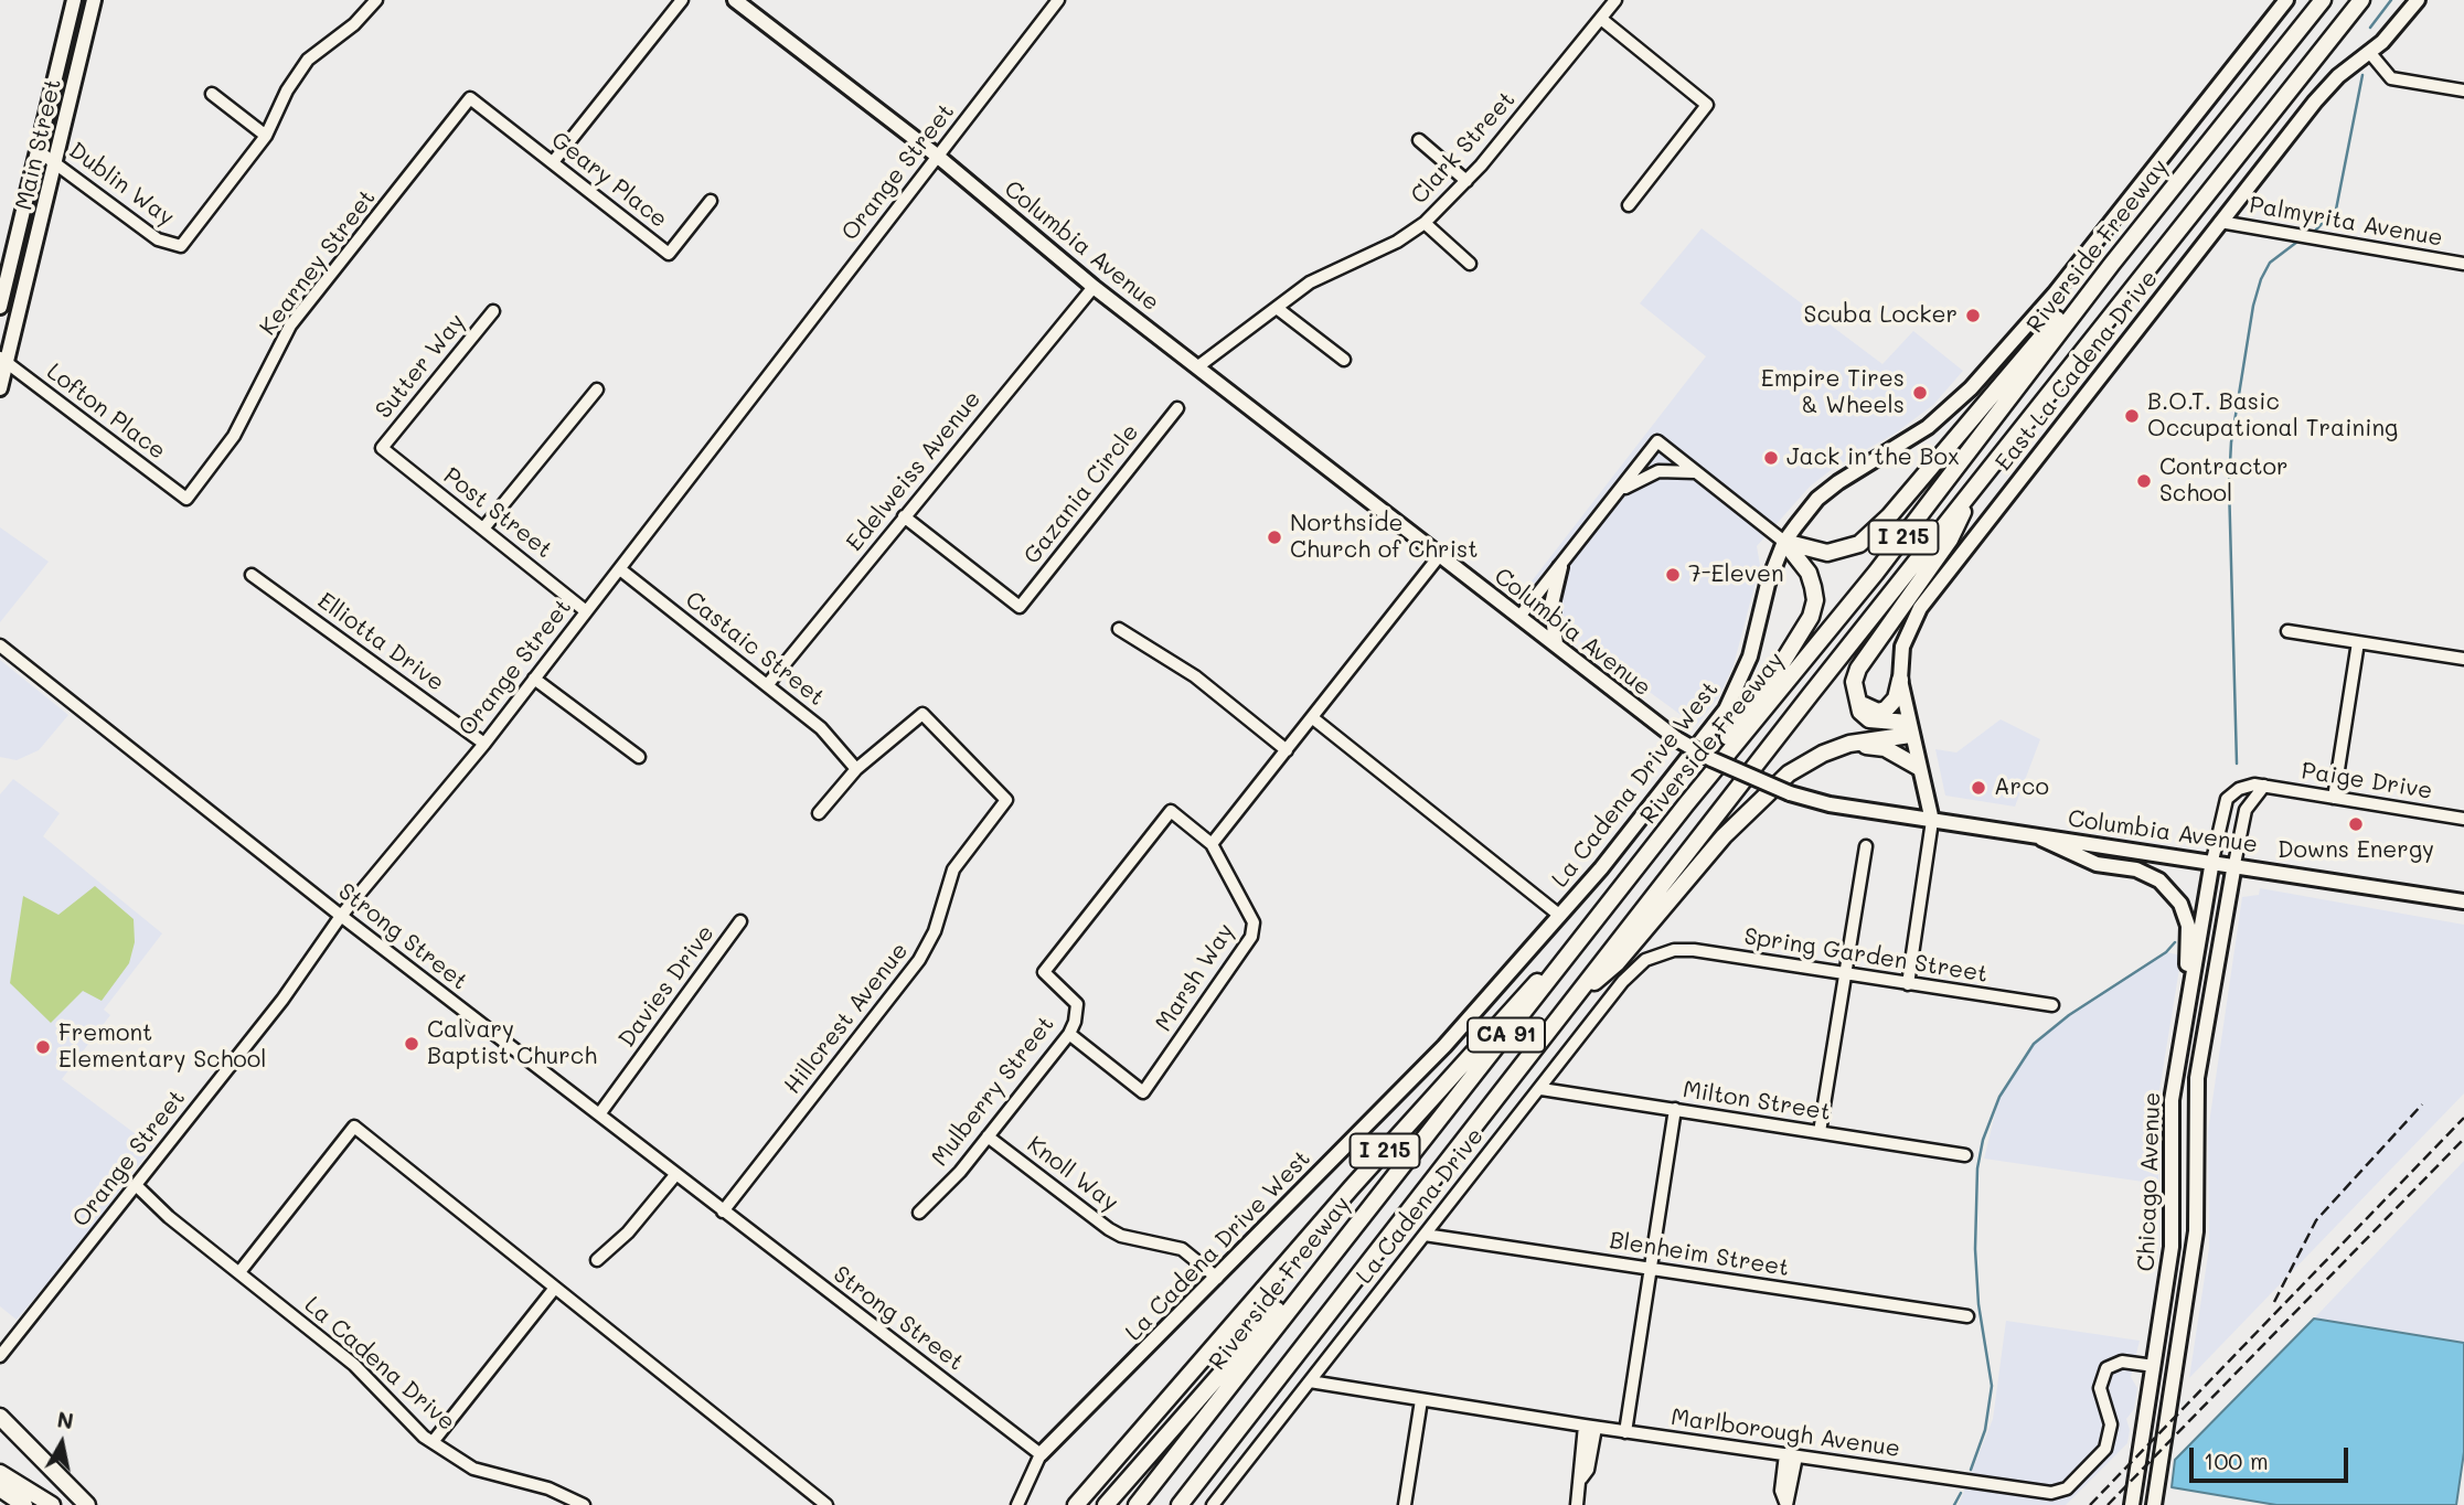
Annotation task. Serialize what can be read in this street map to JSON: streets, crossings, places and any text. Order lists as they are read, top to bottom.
{
  "streets": {
    "highway": ["Riverside Freeway", "I 215", "CA 91"],
    "main road": [
      "Main Street",
      "Columbia Avenue",
      "East La Cadena Drive",
      "La Cadena Drive West",
      "Chicago Avenue"
    ],
    "street": [
      "Clark Street",
      "Orange Street",
      "Geary Place",
      "Dublin Way",
      "Palmyrita Avenue",
      "Kearney Street",
      "Sutter Way",
      "Lofton Place",
      "Edelweiss Avenue",
      "Gazania Circle",
      "Post Street",
      "Elliotta Drive",
      "Castaic Street",
      "Paige Drive",
      "Strong Street",
      "Spring Garden Street",
      "Marsh Way",
      "Davies Drive",
      "Hillcrest Avenue",
      "Mulberry Street",
      "Milton Street",
      "Knoll Way",
      "La Cadena Drive",
      "Blenheim Street",
      "Marlborough Avenue"
    ]
  },
  "crossings": [
    ["Main Street", "Dublin Way"],
    ["Main Street", "Lofton Place"],
    ["Clark Street", "Columbia Avenue"],
    ["Orange Street", "Columbia Avenue"],
    ["Orange Street", "Post Street"],
    ["Orange Street", "Elliotta Drive"],
    ["Orange Street", "Castaic Street"],
    ["Orange Street", "Strong Street"],
    ["Orange Street", "La Cadena Drive"],
    ["Geary Place", "Kearney Street"],
    ["Palmyrita Avenue", "East La Cadena Drive"],
    ["Columbia Avenue", "East La Cadena Drive"],
    ["Columbia Avenue", "Edelweiss Avenue"],
    ["Columbia Avenue", "Paige Drive"],
    ["Columbia Avenue", "Chicago Avenue"],
    ["Riverside Freeway", "I 215"],
    ["Kearney Street", "Lofton Place"],
    ["Sutter Way", "Post Street"],
    ["Edelweiss Avenue", "Gazania Circle"],
    ["Edelweiss Avenue", "Castaic Street"],
    ["Castaic Street", "Hillcrest Avenue"],
    ["Paige Drive", "Chicago Avenue"],
    ["La Cadena Drive West", "Strong Street"],
    ["La Cadena Drive West", "Knoll Way"],
    ["Strong Street", "Davies Drive"],
    ["Strong Street", "Hillcrest Avenue"],
    ["Spring Garden Street", "La Cadena Drive"],
    ["Marsh Way", "Mulberry Street"],
    ["Mulberry Street", "Knoll Way"],
    ["Milton Street", "La Cadena Drive"],
    ["Chicago Avenue", "Marlborough Avenue"],
    ["La Cadena Drive", "Blenheim Street"],
    ["La Cadena Drive", "Marlborough Avenue"]
  ],
  "places": [
    "Scuba Locker",
    "Empire Tires & Wheels",
    "B.O.T. Basic Occupational Training",
    "Jack in the Box",
    "Contractor School",
    "Northside Church of Christ",
    "7-Eleven",
    "Arco",
    "Downs Energy",
    "Calvary Baptist Church",
    "Fremont Elementary School"
  ],
  "scale_bar": "100 m",
  "north": "top"
}
